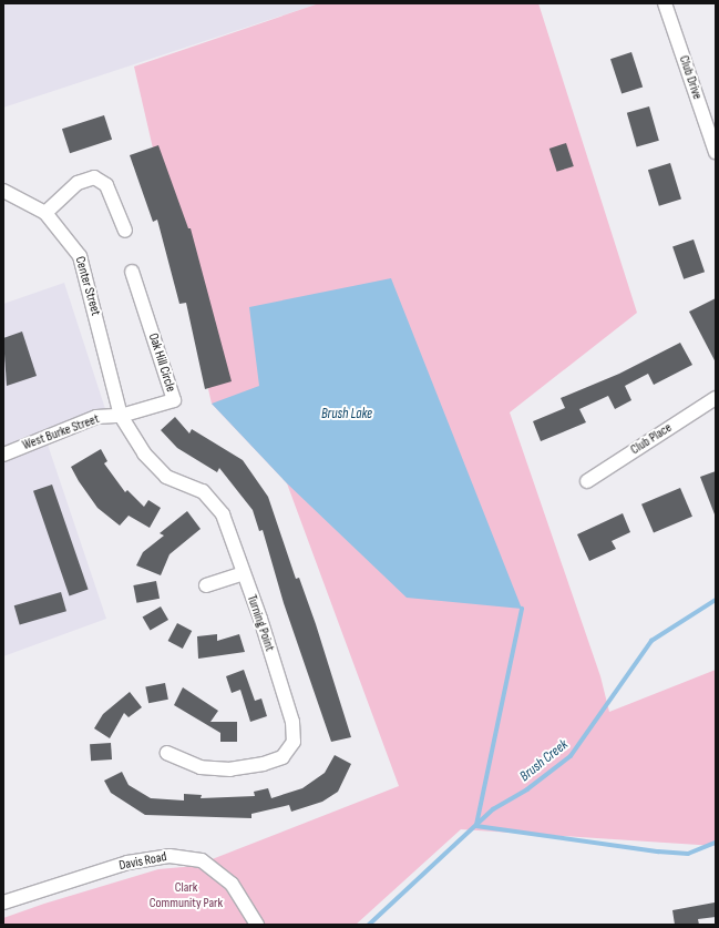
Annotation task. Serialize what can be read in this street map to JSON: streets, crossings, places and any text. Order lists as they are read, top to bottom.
{
  "streets": {
    "street": [
      "Club Drive",
      "Center Street",
      "Oak Hill Circle",
      "West Burke Street",
      "Club Place",
      "Turning Point",
      "Davis Road"
    ]
  },
  "crossings": [
    ["Center Street", "Oak Hill Circle"],
    ["Center Street", "West Burke Street"],
    ["Center Street", "Turning Point"],
    ["Oak Hill Circle", "West Burke Street"],
    ["Oak Hill Circle", "Turning Point"],
    ["West Burke Street", "Turning Point"]
  ],
  "water": ["Brush Lake", "Brush Creek"],
  "parks": ["Clark Community Park"]
}
